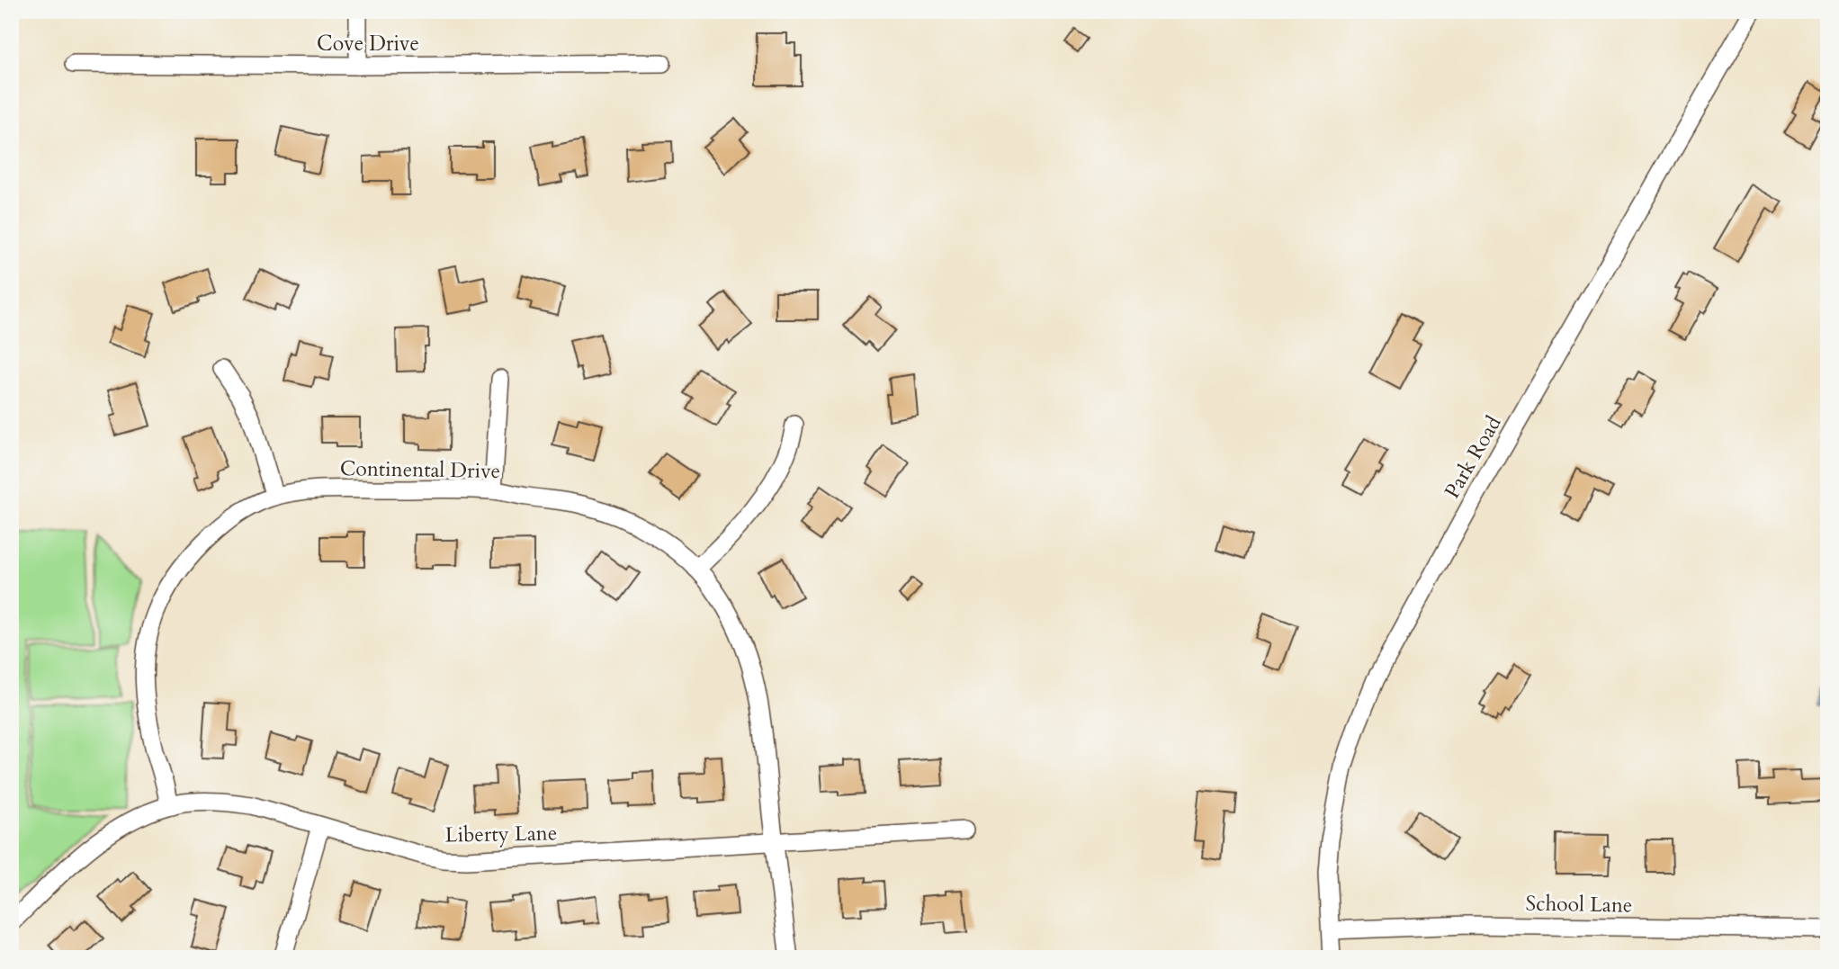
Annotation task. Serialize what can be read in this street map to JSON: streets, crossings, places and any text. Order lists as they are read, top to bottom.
{
  "streets": {
    "street": [
      "Cove Drive",
      "Park Road",
      "Continental Drive",
      "Liberty Lane",
      "School Lane"
    ]
  },
  "crossings": [
    ["Park Road", "School Lane"],
    ["Continental Drive", "Liberty Lane"]
  ]
}
